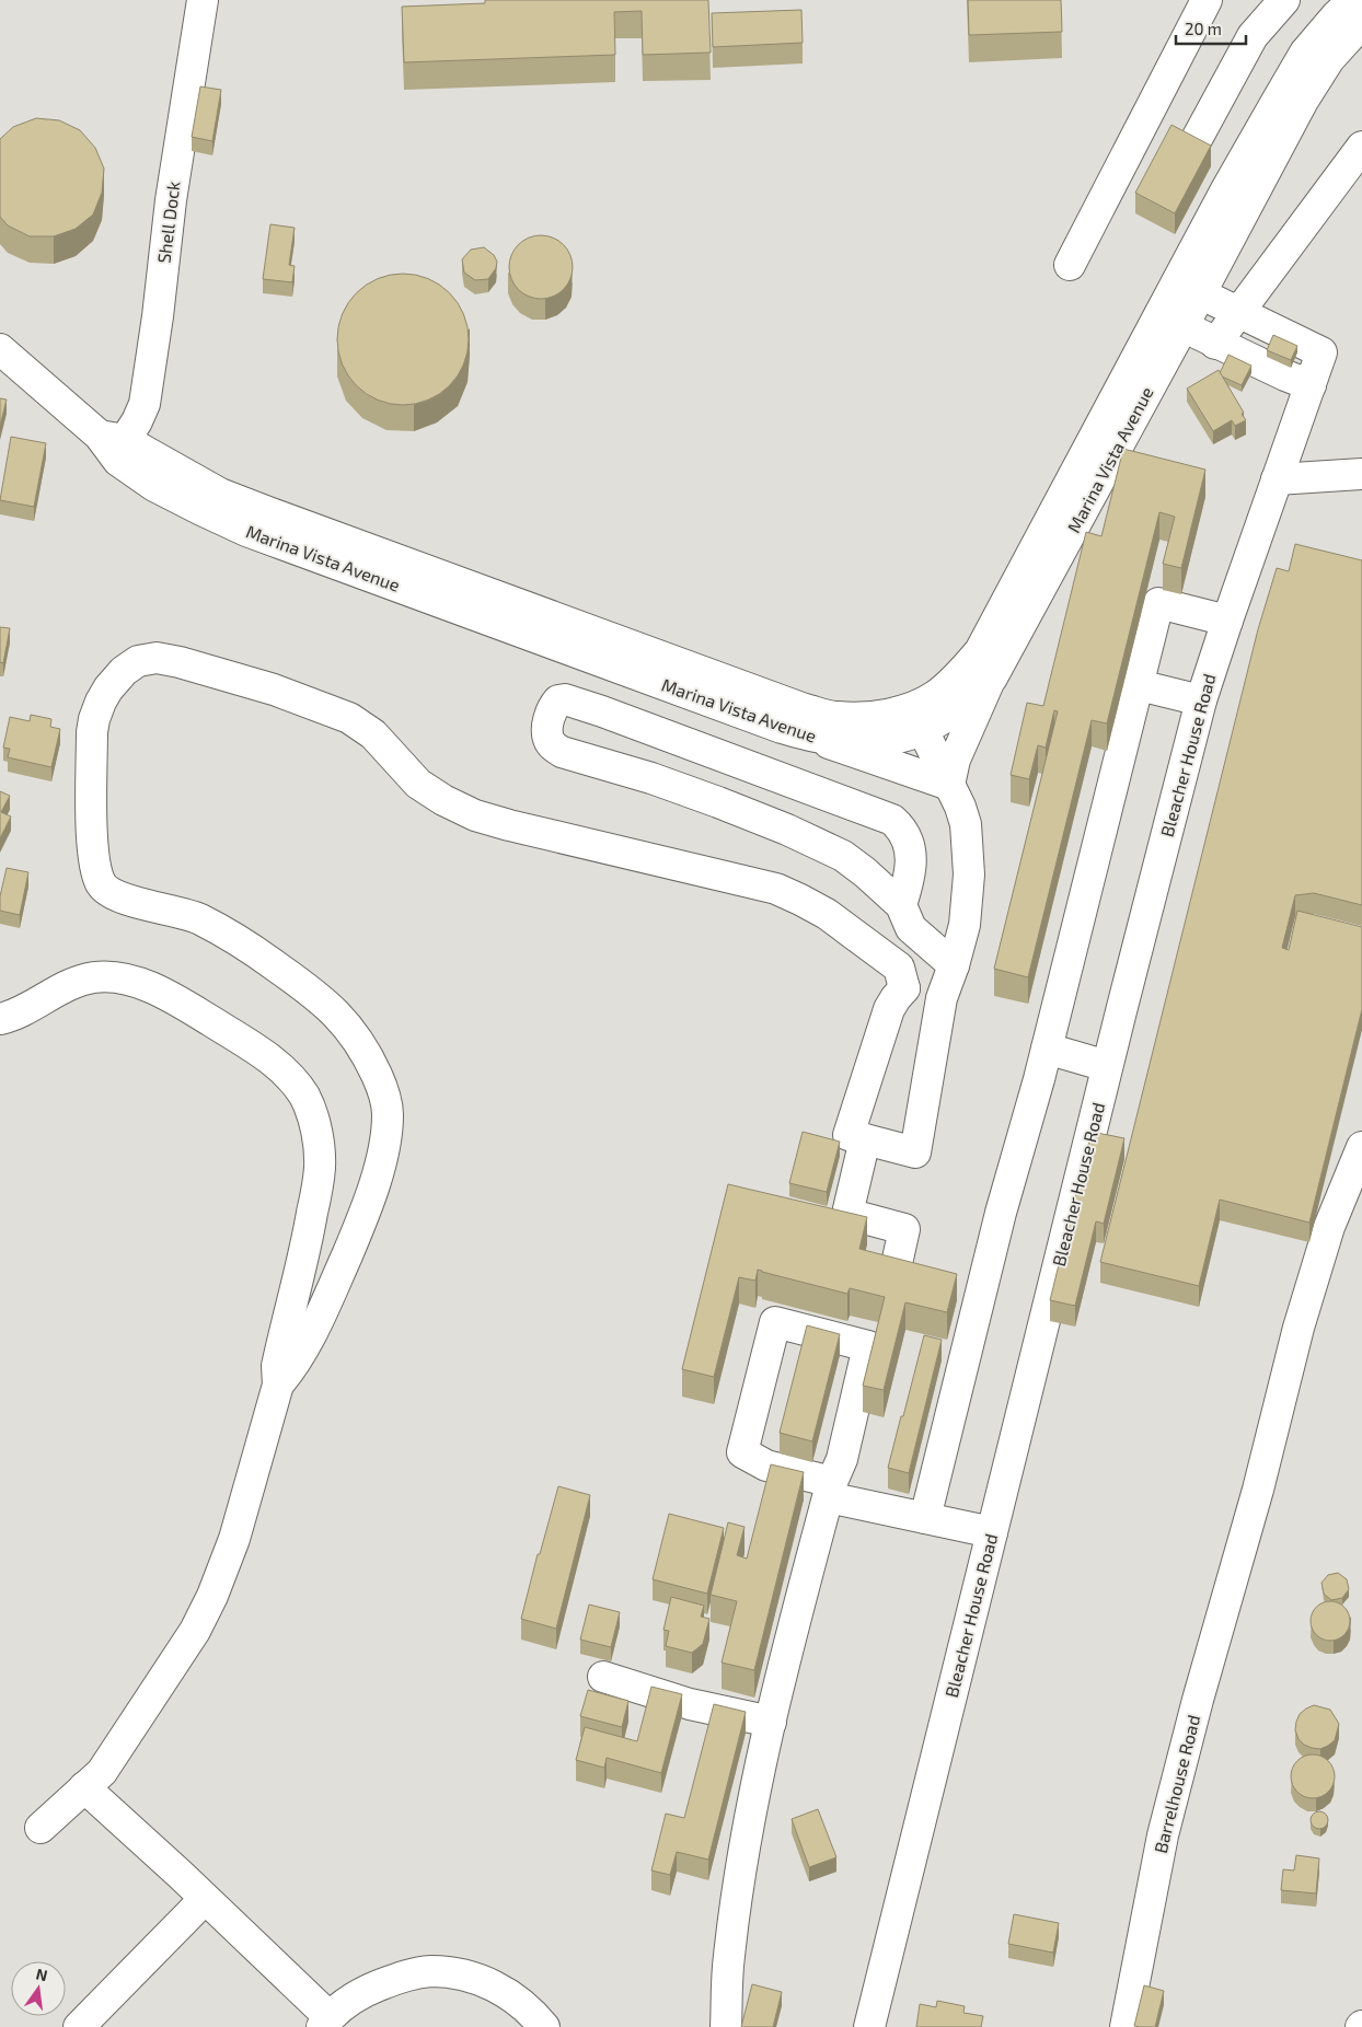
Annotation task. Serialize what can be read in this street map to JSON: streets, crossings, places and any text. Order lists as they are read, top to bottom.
{
  "streets": {
    "main road": [
      "Shell Dock",
      "Marina Vista Avenue",
      "Bleacher House Road",
      "Barrelhouse Road"
    ]
  },
  "crossings": [
    ["Shell Dock", "Marina Vista Avenue"]
  ],
  "scale_bar": "20 m",
  "north": "top"
}
